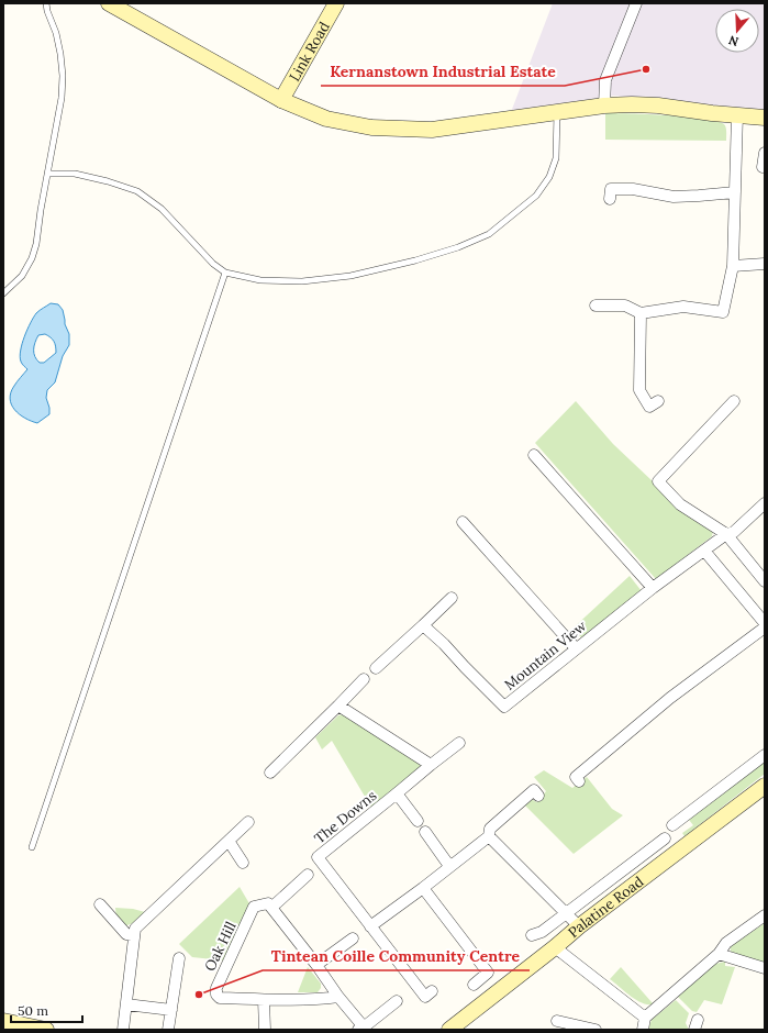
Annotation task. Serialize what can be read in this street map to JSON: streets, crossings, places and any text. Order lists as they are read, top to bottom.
{
  "streets": {
    "main road": ["Link Road", "Palatine Road"],
    "street": ["Mountain View", "The Downs", "Oak Hill"]
  },
  "places": ["Kernanstown Industrial Estate", "Tintean Coille Community Centre"],
  "scale_bar": "50 m",
  "north": "bottom"
}
